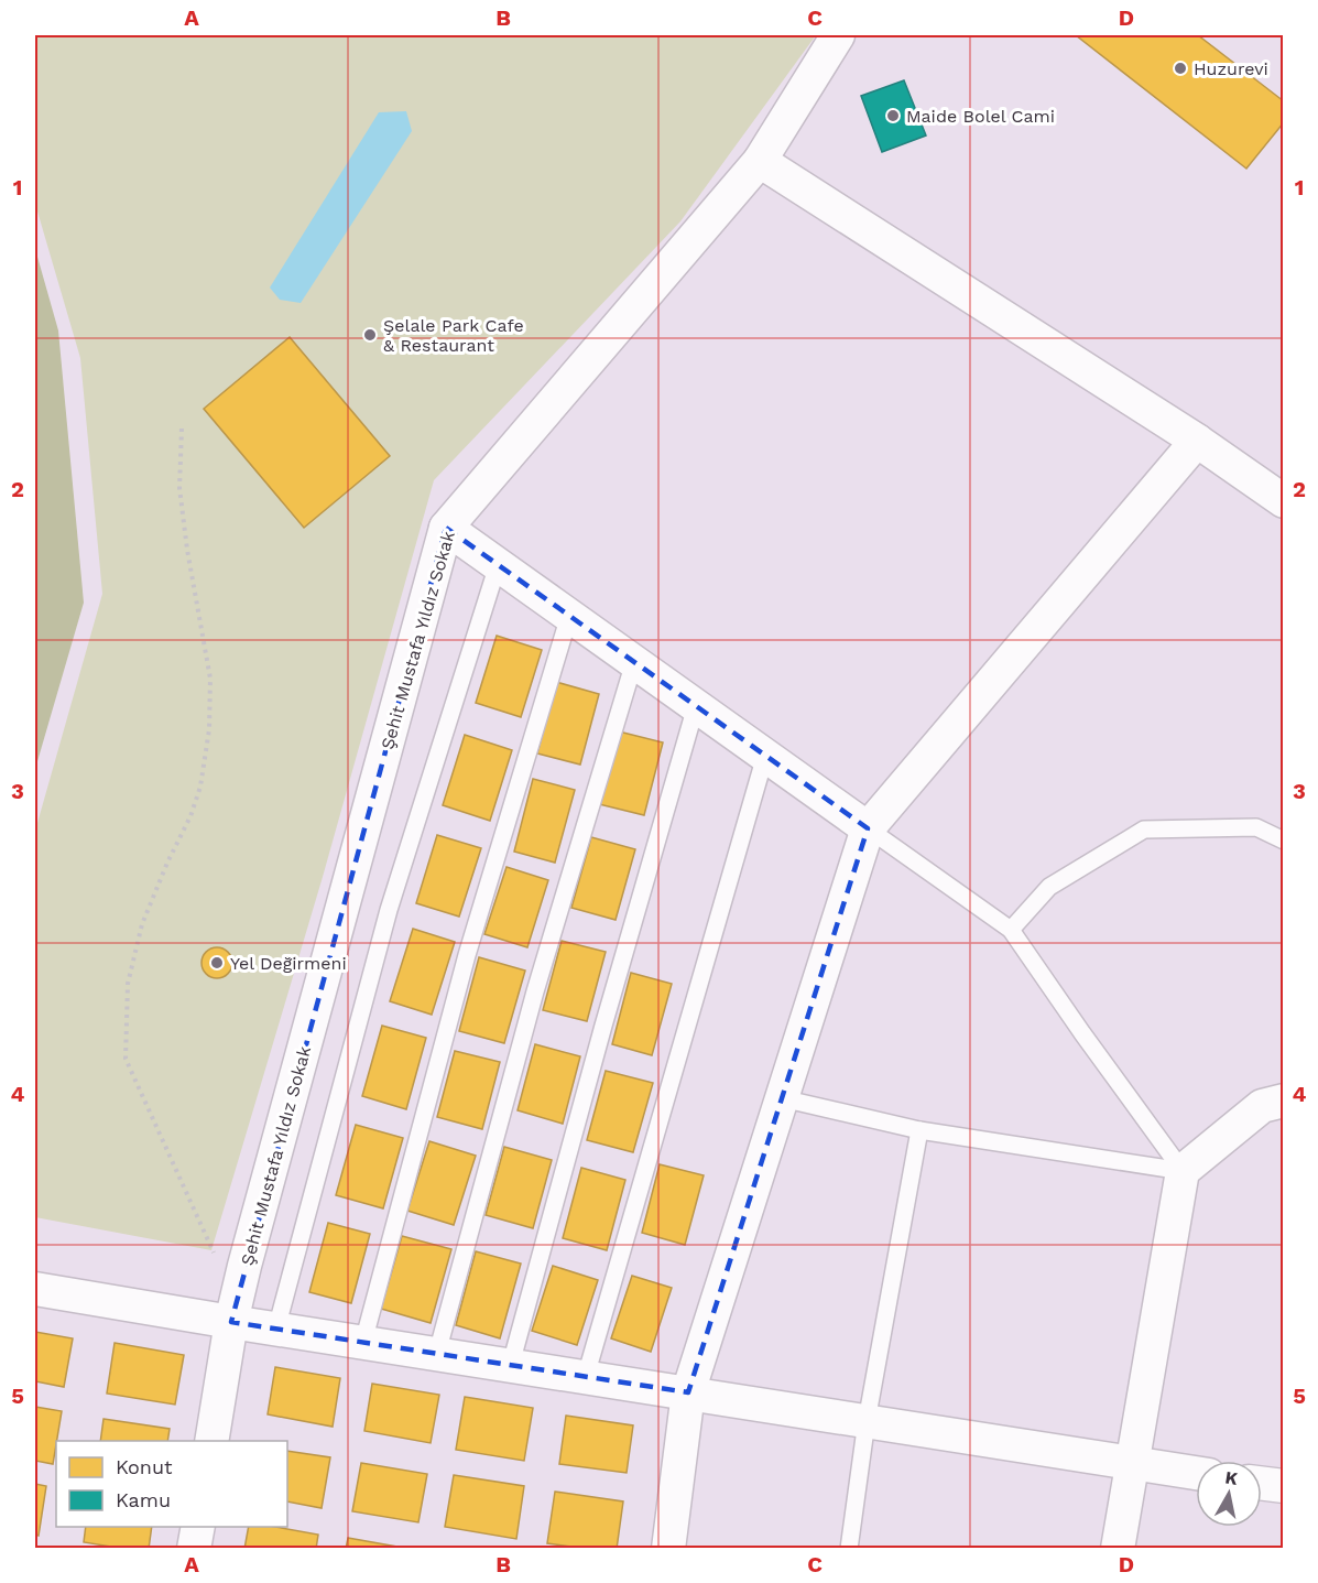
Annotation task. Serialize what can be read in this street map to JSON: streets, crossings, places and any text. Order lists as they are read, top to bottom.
{
  "streets": {
    "street": ["Şehit Mustafa Yıldız Sokak"]
  },
  "places": [
    "Huzurevi",
    "Maide Bolel Cami",
    "Şelale Park Cafe & Restaurant",
    "Yel Değirmeni"
  ],
  "legend": ["Konut", "Kamu"],
  "north": "top",
  "grid": {
    "columns": [
      "A",
      "B",
      "C",
      "D"
    ],
    "rows": [
      "1",
      "2",
      "3",
      "4",
      "5"
    ]
  }
}
